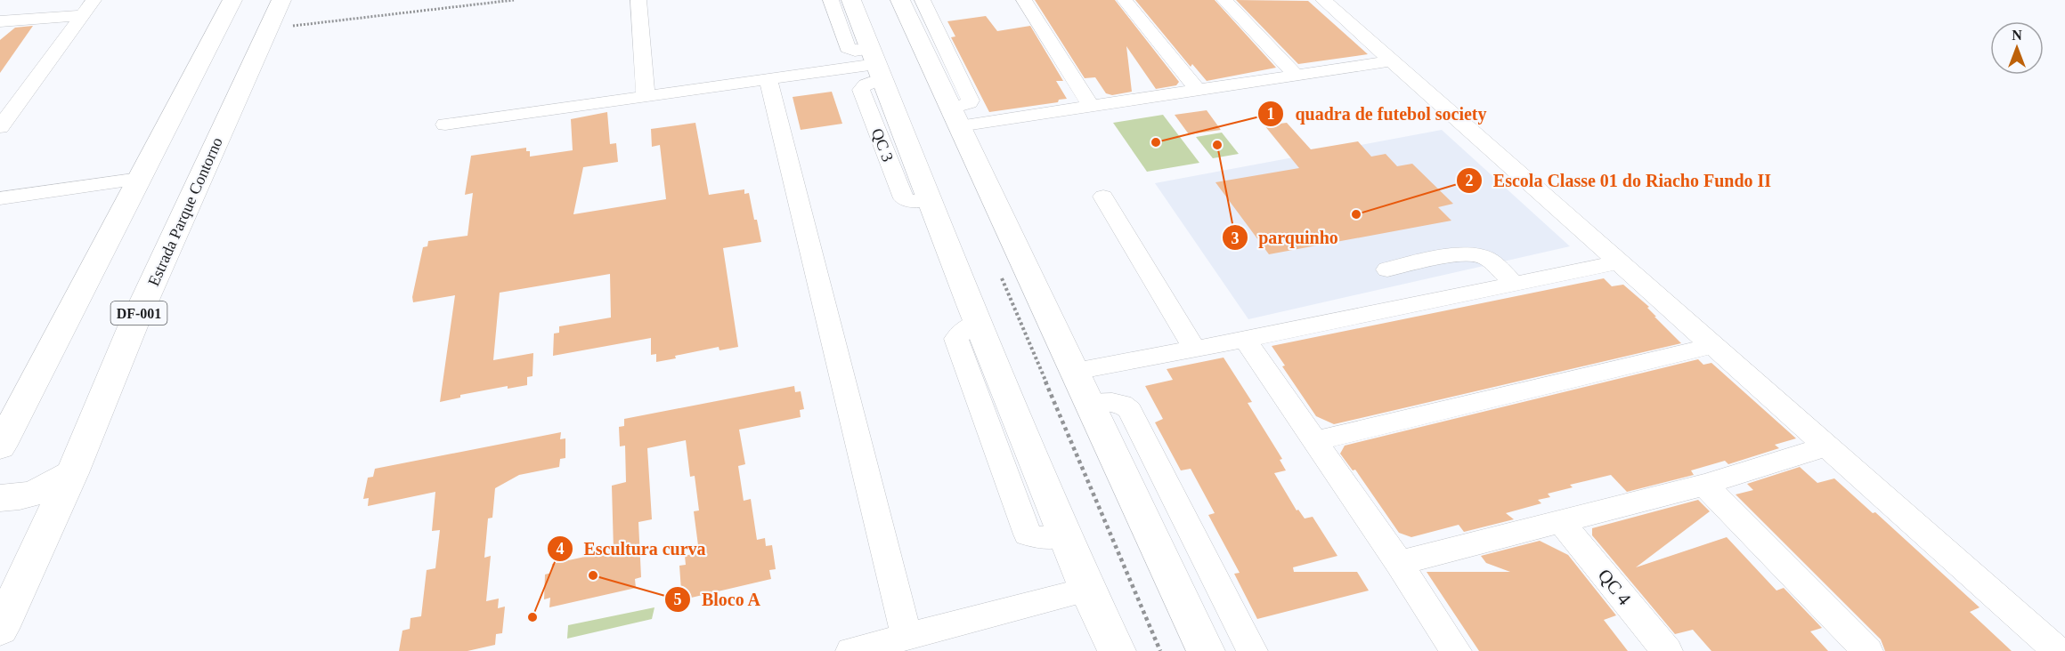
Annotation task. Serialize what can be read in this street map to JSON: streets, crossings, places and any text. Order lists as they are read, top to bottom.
{
  "streets": {
    "main road": ["Estrada Parque Contorno", "DF-001"],
    "street": ["QC 4"]
  },
  "places": [
    "quadra de futebol society",
    "parquinho",
    "Escola Classe 01 do Riacho Fundo II",
    "Bloco A",
    "Escultura curva"
  ],
  "north": "top"
}
